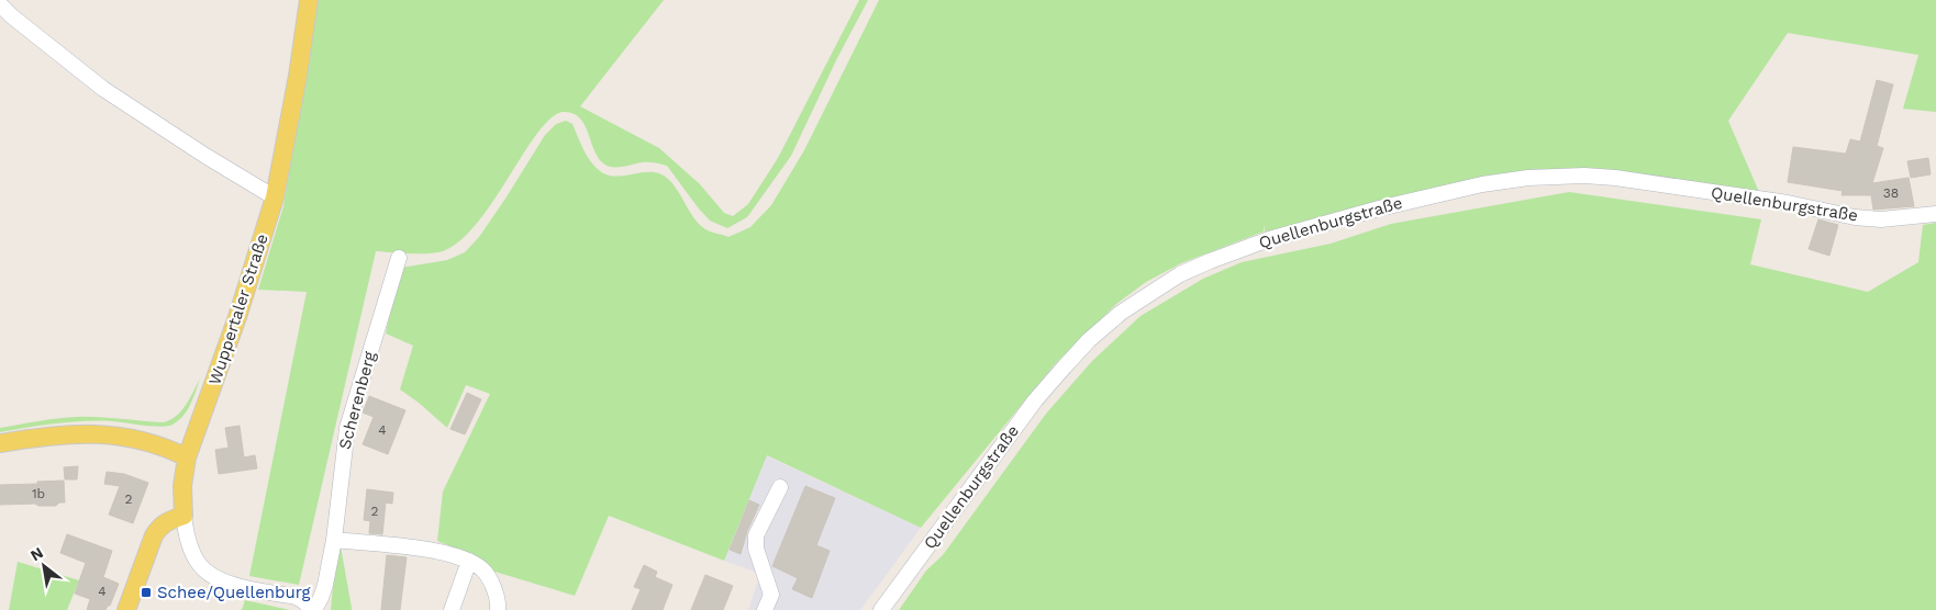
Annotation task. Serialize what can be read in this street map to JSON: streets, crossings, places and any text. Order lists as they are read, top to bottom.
{
  "streets": {
    "main road": ["Wuppertaler Straße"],
    "street": ["Quellenburgstraße", "Scherenberg"]
  },
  "crossings": [
    ["Wuppertaler Straße", "Scherenberg"]
  ],
  "places": {
    "transit": ["Schee/Quellenburg"]
  },
  "house_numbers": [
    "38",
    "4",
    "1b",
    "2",
    "2",
    "4"
  ],
  "north": "top left"
}
